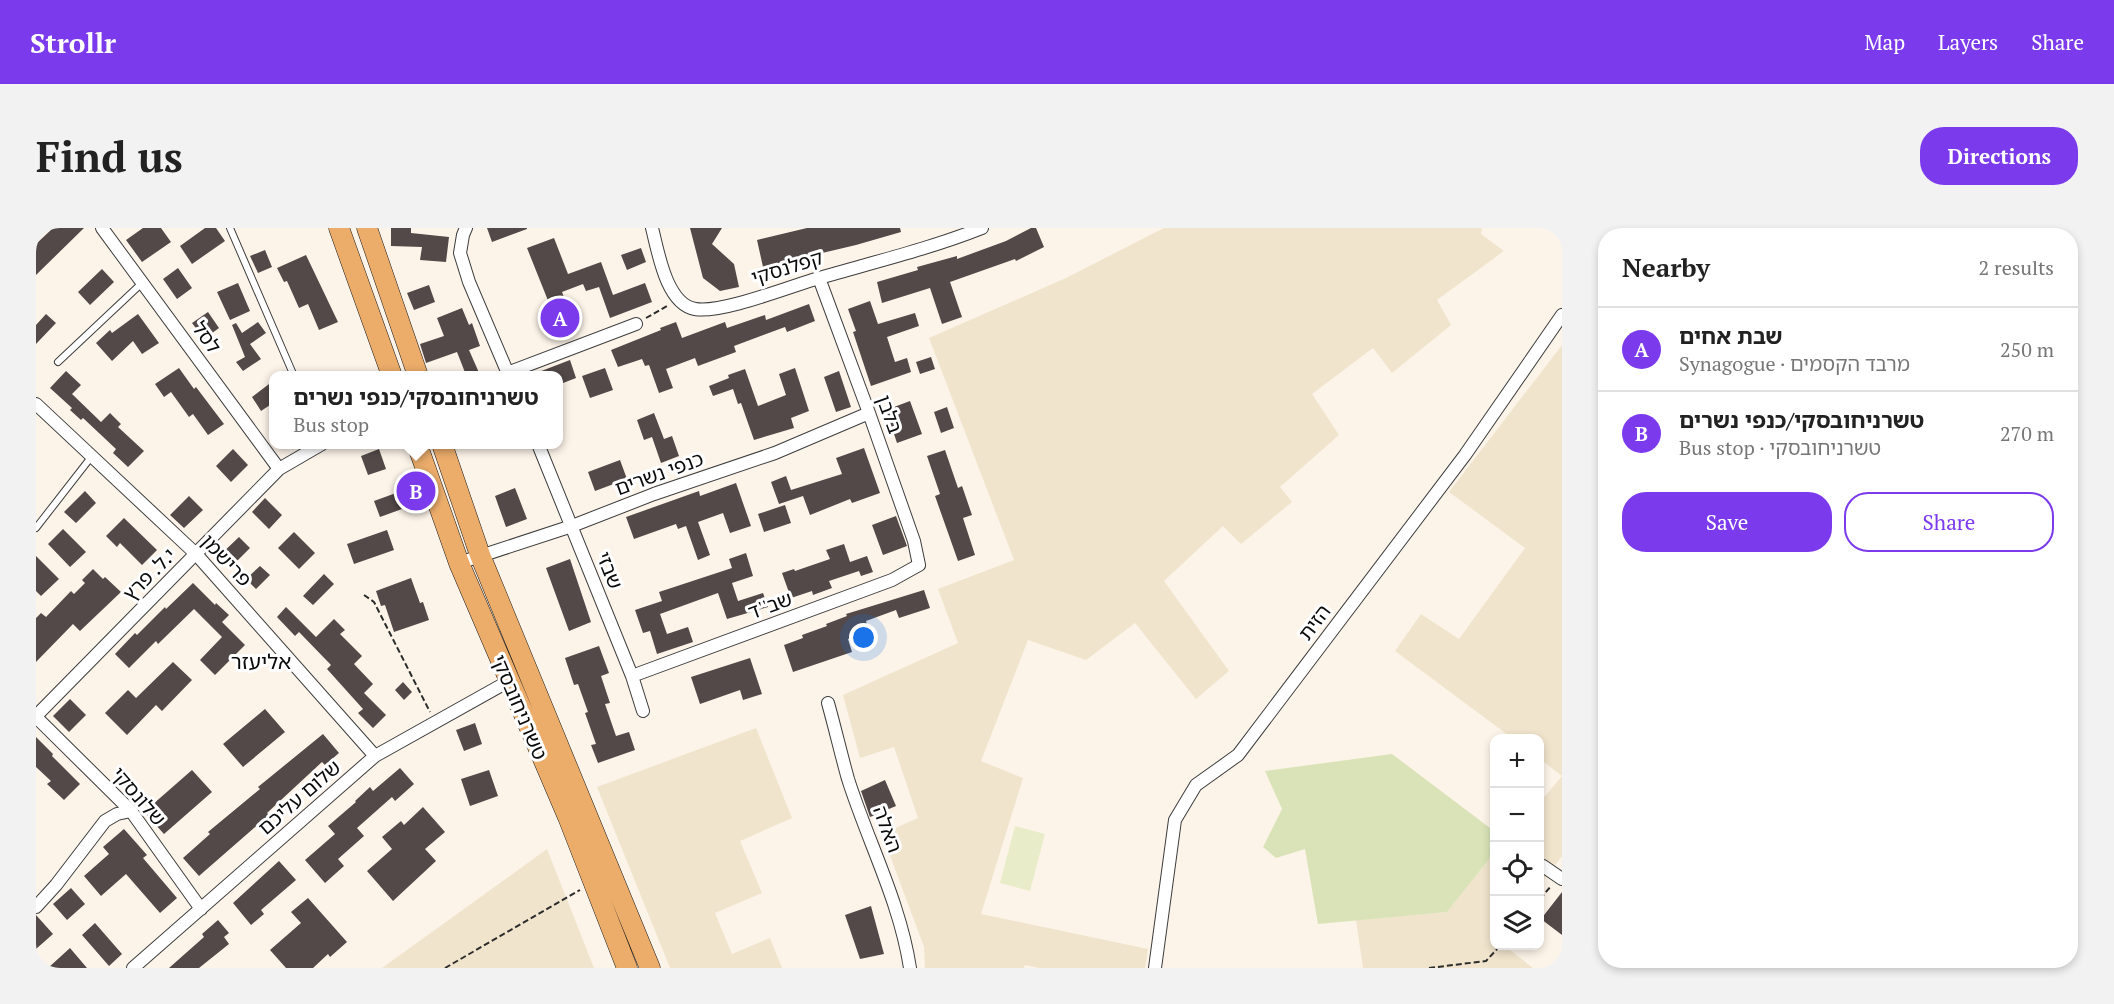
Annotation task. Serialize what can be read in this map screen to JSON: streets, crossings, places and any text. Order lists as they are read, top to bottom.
{
  "streets": {
    "main road": ["טשרניחובסקי"],
    "street": [
      "קפלנסקי",
      "לסל",
      "בלבן",
      "כנפי נשרים",
      "פרישמן",
      "שבזי",
      "י.ל. פרץ",
      "שב''ד",
      "הזית",
      "שלונסקי",
      "שלום עליכם",
      "האלה"
    ]
  },
  "crossings": [
    ["קפלנסקי", "בלבן"],
    ["לסל", "י.ל. פרץ"],
    ["בלבן", "כנפי נשרים"],
    ["בלבן", "שב''ד"],
    ["כנפי נשרים", "שבזי"],
    ["כנפי נשרים", "טשרניחובסקי"],
    ["פרישמן", "י.ל. פרץ"],
    ["פרישמן", "שלום עליכם"],
    ["שבזי", "שב''ד"],
    ["י.ל. פרץ", "שלונסקי"],
    ["טשרניחובסקי", "שלום עליכם"],
    ["שלונסקי", "שלום עליכם"]
  ],
  "districts": ["אליעזר"],
  "page": {
    "header": "Strollr",
    "nav": ["Map", "Layers", "Share"],
    "buttons": [
      "Directions",
      ["Save", "Share"]
    ],
    "title": "Find us",
    "heading": ["Nearby", "2 results"],
    "pins": ["A", "B"],
    "list": [
      {
        "mark": "A",
        "name": "שבת אחים",
        "note": "Synagogue · מרבד הקסמים",
        "value": "250 m"
      },
      {
        "mark": "B",
        "name": "טשרניחובסקי/כנפי נשרים",
        "note": "Bus stop · טשרניחובסקי",
        "value": "270 m"
      }
    ],
    "popup": ["טשרניחובסקי/כנפי נשרים", "Bus stop"],
    "map_buttons": ["+", "−"]
  }
}
